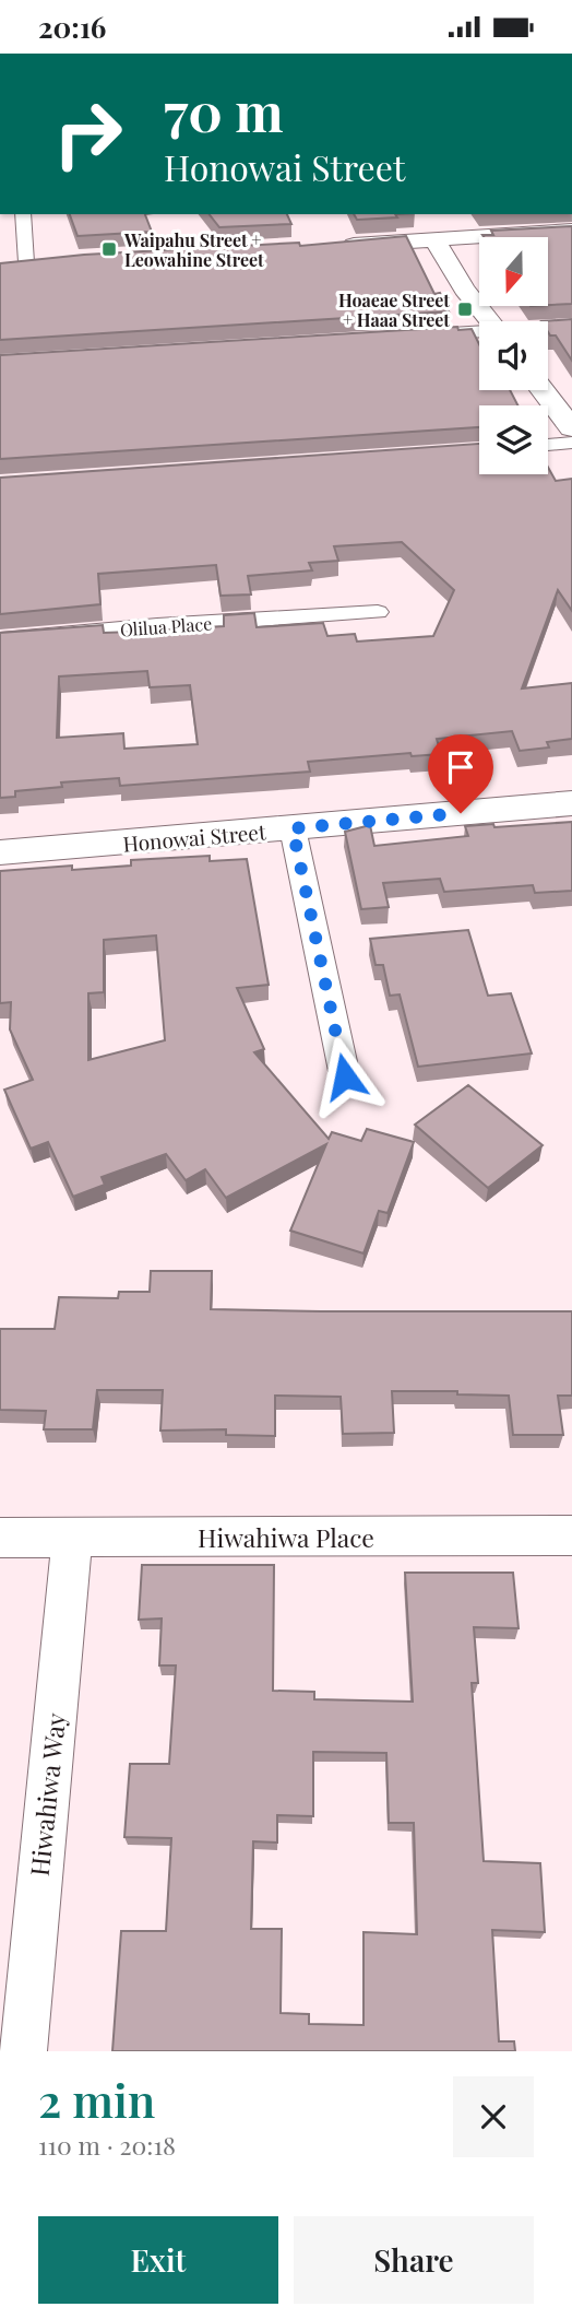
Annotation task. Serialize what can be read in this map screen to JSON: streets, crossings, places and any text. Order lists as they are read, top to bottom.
{
  "streets": {
    "street": [
      "Olilua Place",
      "Honowai Street",
      "Hiwahiwa Place",
      "Hiwahiwa Way"
    ]
  },
  "crossings": [
    ["Hiwahiwa Place", "Hiwahiwa Way"]
  ],
  "places": {
    "transit": ["Waipahu Street + Leowahine Street", "Hoaeae Street + Haaa Street"]
  },
  "north": "bottom",
  "page": {
    "status": "20:16",
    "turn": ["70 m", "Honowai Street"],
    "heading": ["2 min", "110 m · 20:18"],
    "buttons": ["Exit", "Share"]
  }
}
